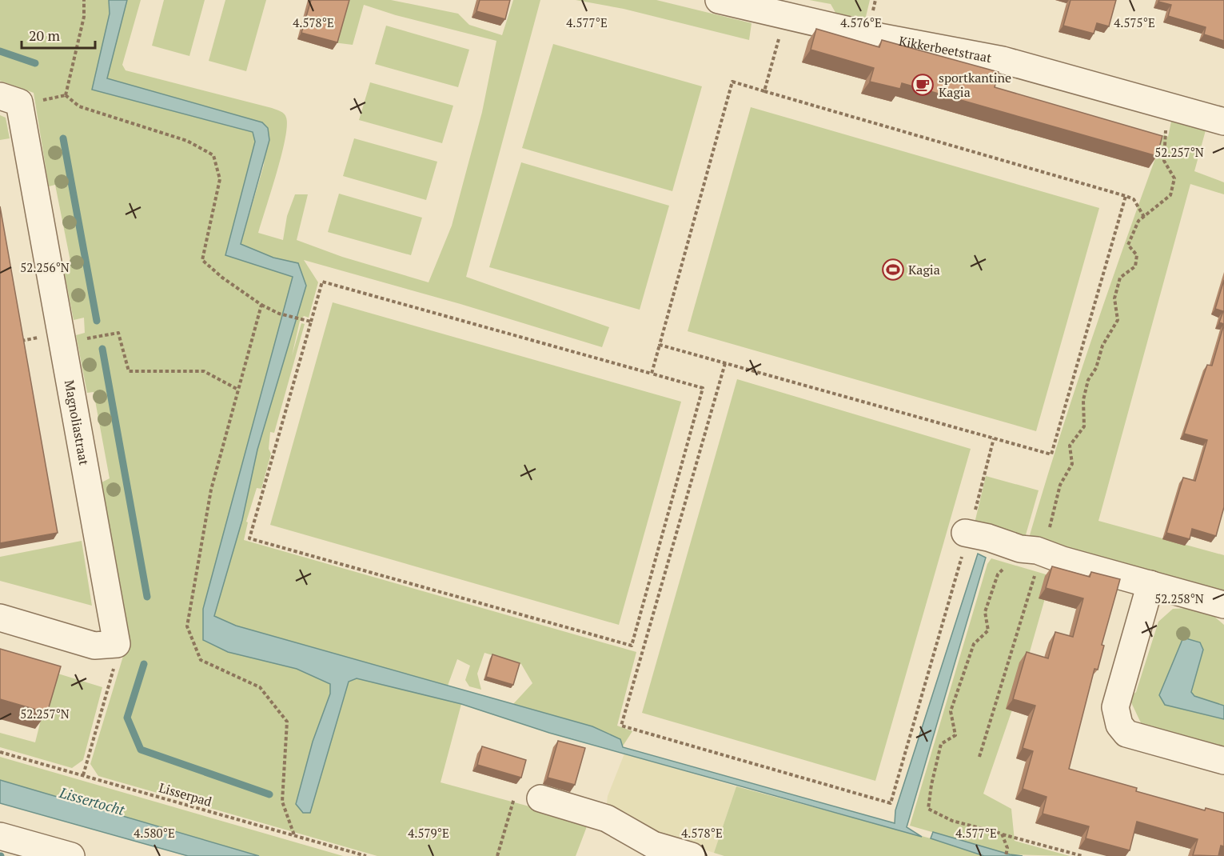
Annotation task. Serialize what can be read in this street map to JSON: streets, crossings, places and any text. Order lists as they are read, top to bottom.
{
  "streets": {
    "street": ["Kikkerbeetstraat", "Magnoliastraat"],
    "path": ["Lisserpad"]
  },
  "water": ["Lissertocht"],
  "places": {
    "cafe": ["sportkantine Kagia"],
    "sports": ["Kagia"]
  },
  "scale_bar": "20 m",
  "coordinates": [
    "4.578°E",
    "4.577°E",
    "4.576°E",
    "4.575°E",
    "52.257°N",
    "52.256°N",
    "52.258°N",
    "4.580°E",
    "4.579°E"
  ]
}
